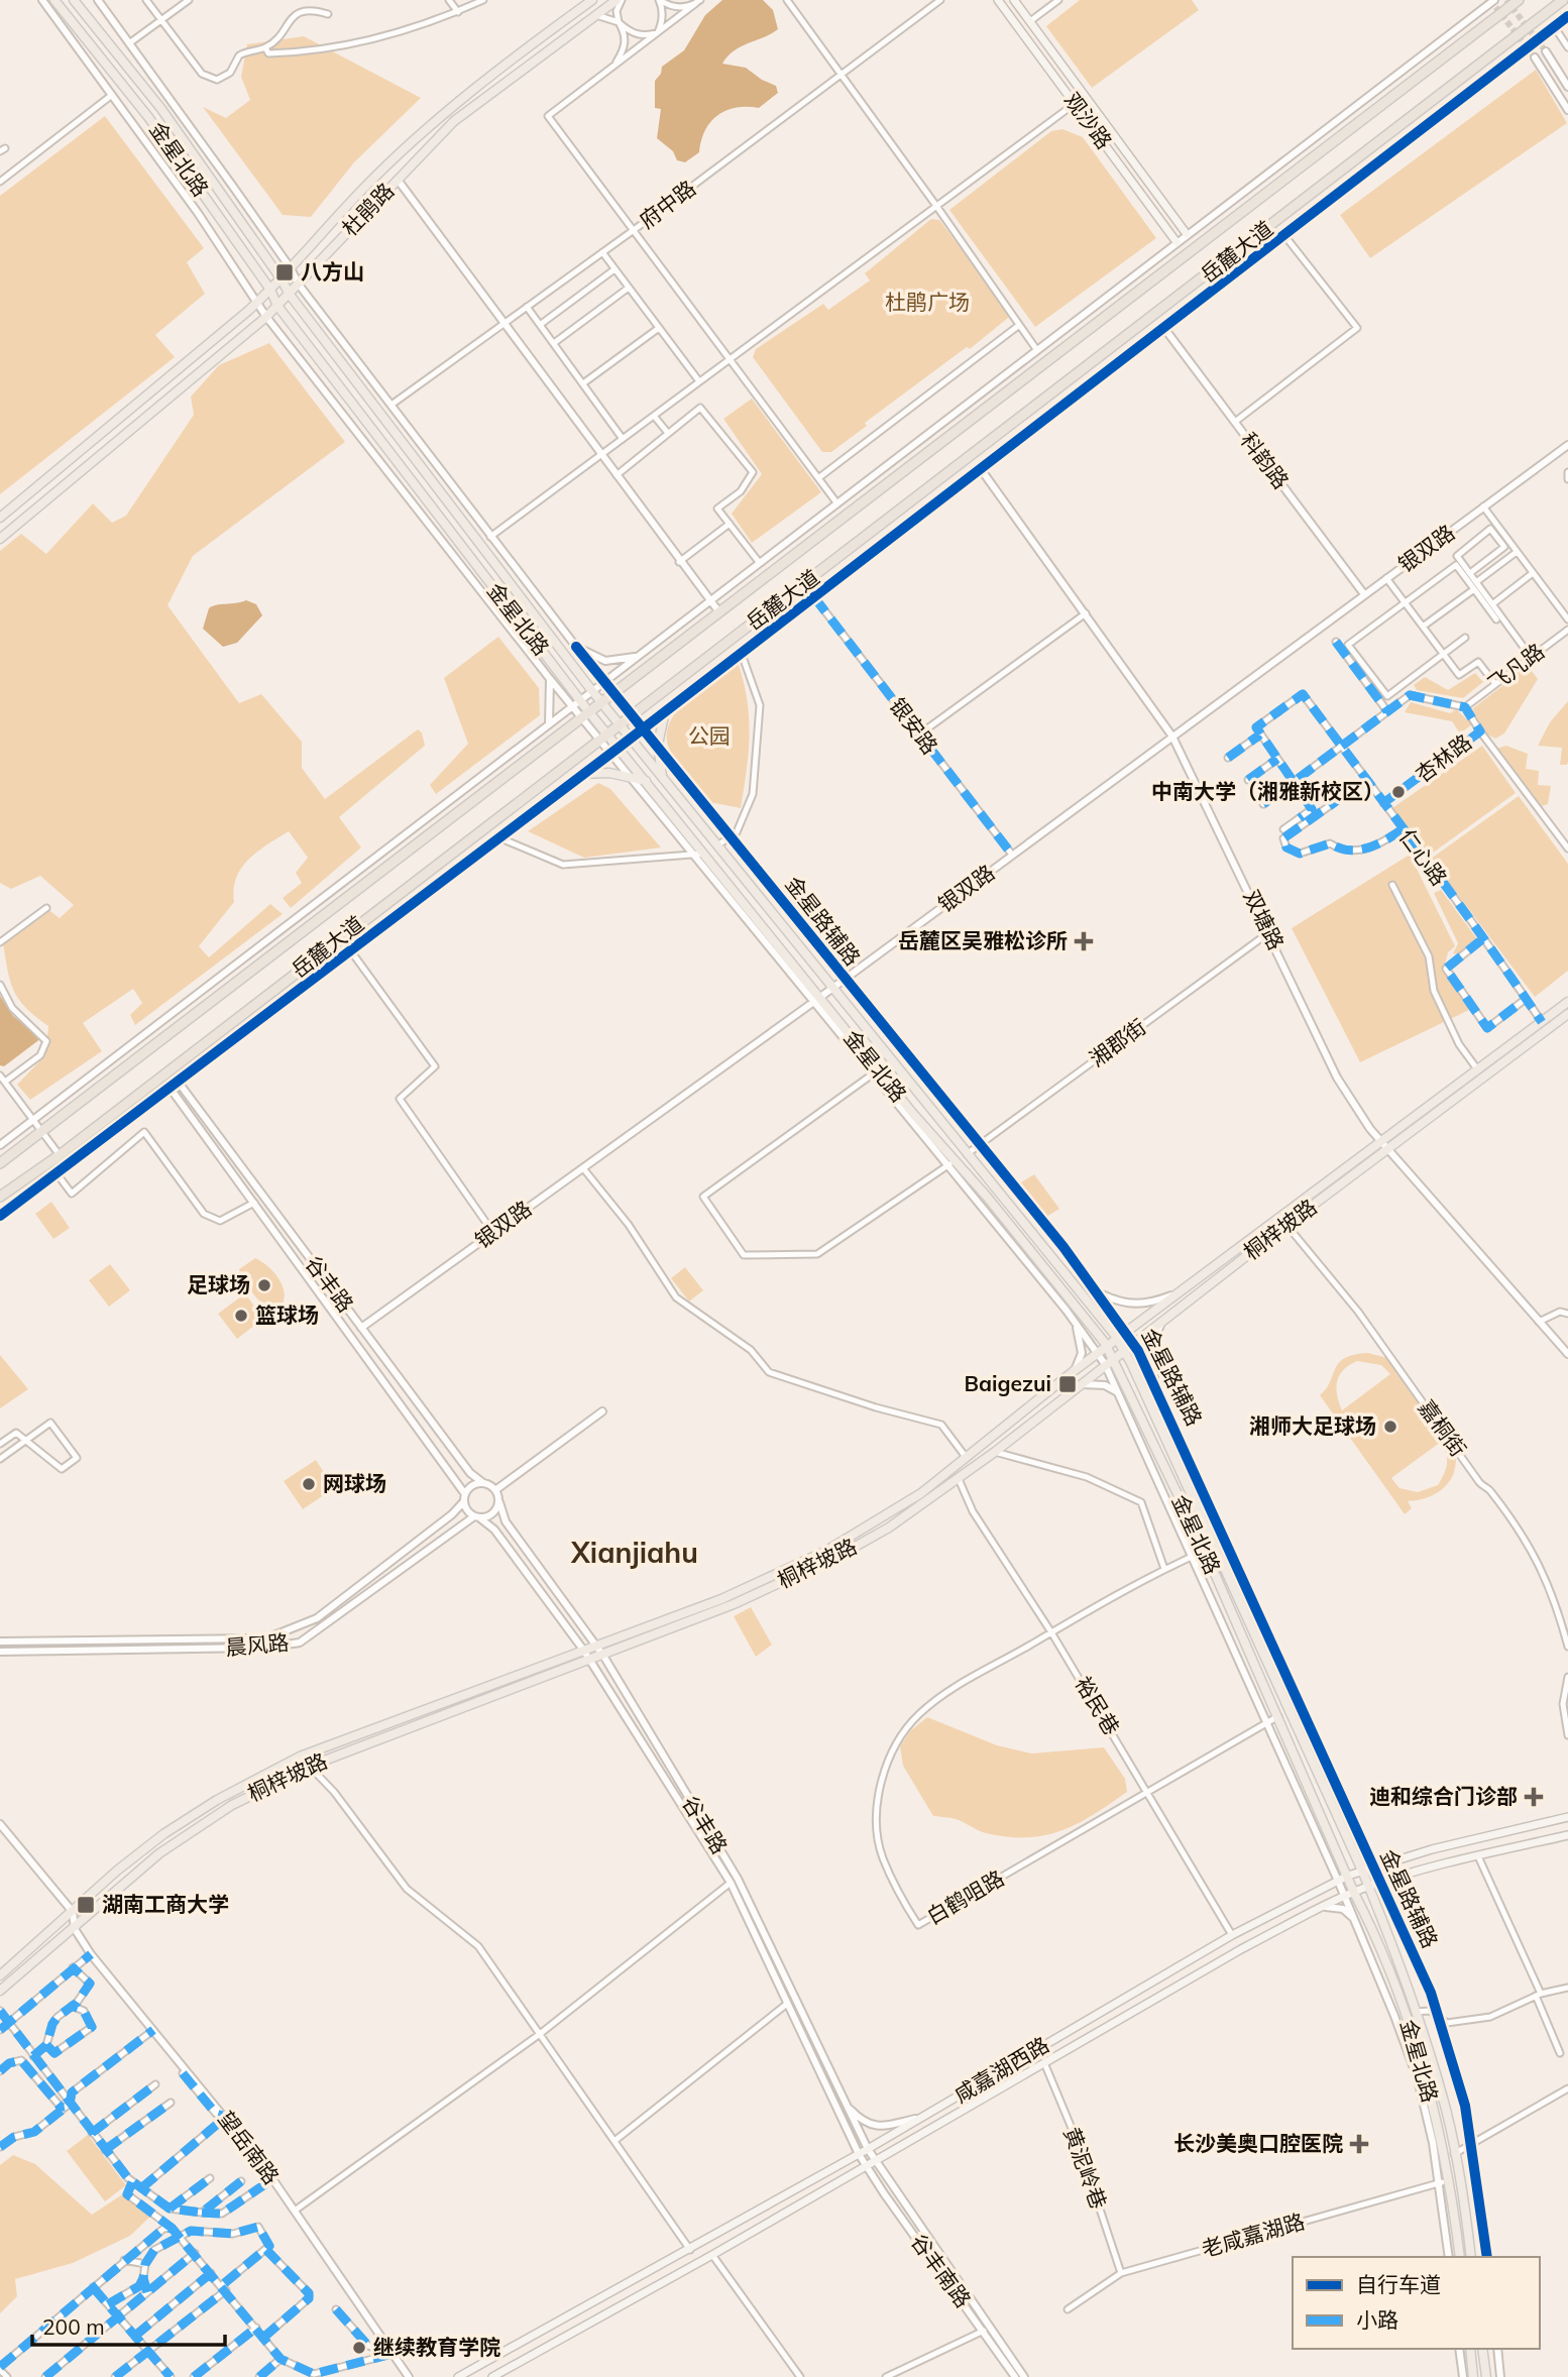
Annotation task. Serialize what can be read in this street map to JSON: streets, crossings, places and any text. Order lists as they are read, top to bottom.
{
  "streets": {
    "highway": ["岳麓大道"],
    "main road": [
      "观沙路",
      "金星北路",
      "杜鹃路",
      "桐梓坡路",
      "咸嘉湖西路"
    ],
    "street": [
      "府中路",
      "科韵路",
      "银双路",
      "飞凡路",
      "银安路",
      "杏林路",
      "仁心路",
      "双塘路",
      "金星路辅路",
      "湘郡街",
      "谷丰路",
      "嘉桐街",
      "晨风路",
      "裕民巷",
      "白鹤咀路",
      "望岳南路",
      "黄泥岭巷",
      "老咸嘉湖路",
      "谷丰南路"
    ]
  },
  "crossings": [
    ["金星北路", "杜鹃路"],
    ["金星北路", "岳麓大道"],
    ["金星北路", "银双路"],
    ["金星北路", "湘郡街"],
    ["金星北路", "桐梓坡路"],
    ["金星北路", "白鹤咀路"],
    ["金星北路", "咸嘉湖西路"],
    ["金星北路", "老咸嘉湖路"],
    ["府中路", "金星路辅路"],
    ["杜鹃路", "金星路辅路"],
    ["岳麓大道", "金星路辅路"],
    ["科韵路", "银双路"],
    ["银双路", "银安路"],
    ["银双路", "双塘路"],
    ["银双路", "金星路辅路"],
    ["银双路", "谷丰路"],
    ["飞凡路", "杏林路"],
    ["杏林路", "仁心路"],
    ["仁心路", "桐梓坡路"],
    ["双塘路", "湘郡街"],
    ["双塘路", "桐梓坡路"],
    ["金星路辅路", "桐梓坡路"],
    ["金星路辅路", "咸嘉湖西路"],
    ["桐梓坡路", "谷丰路"],
    ["桐梓坡路", "嘉桐街"],
    ["桐梓坡路", "裕民巷"],
    ["桐梓坡路", "望岳南路"],
    ["谷丰路", "晨风路"],
    ["谷丰路", "咸嘉湖西路"],
    ["谷丰路", "谷丰南路"],
    ["裕民巷", "白鹤咀路"],
    ["裕民巷", "咸嘉湖西路"],
    ["咸嘉湖西路", "黄泥岭巷"],
    ["咸嘉湖西路", "谷丰南路"],
    ["黄泥岭巷", "老咸嘉湖路"]
  ],
  "districts": ["Xianjiahu"],
  "parks": ["杜鹃广场", "公园"],
  "places": {
    "transit": ["八方山", "Baigezui", "湖南工商大学"],
    "other": [
      "中南大学（湘雅新校区）",
      "足球场",
      "篮球场",
      "湘师大足球场",
      "网球场",
      "继续教育学院"
    ],
    "health": ["岳麓区吴雅松诊所", "迪和综合门诊部", "长沙美奥口腔医院"]
  },
  "legend": ["自行车道", "小路"],
  "scale_bar": "200 m"
}
